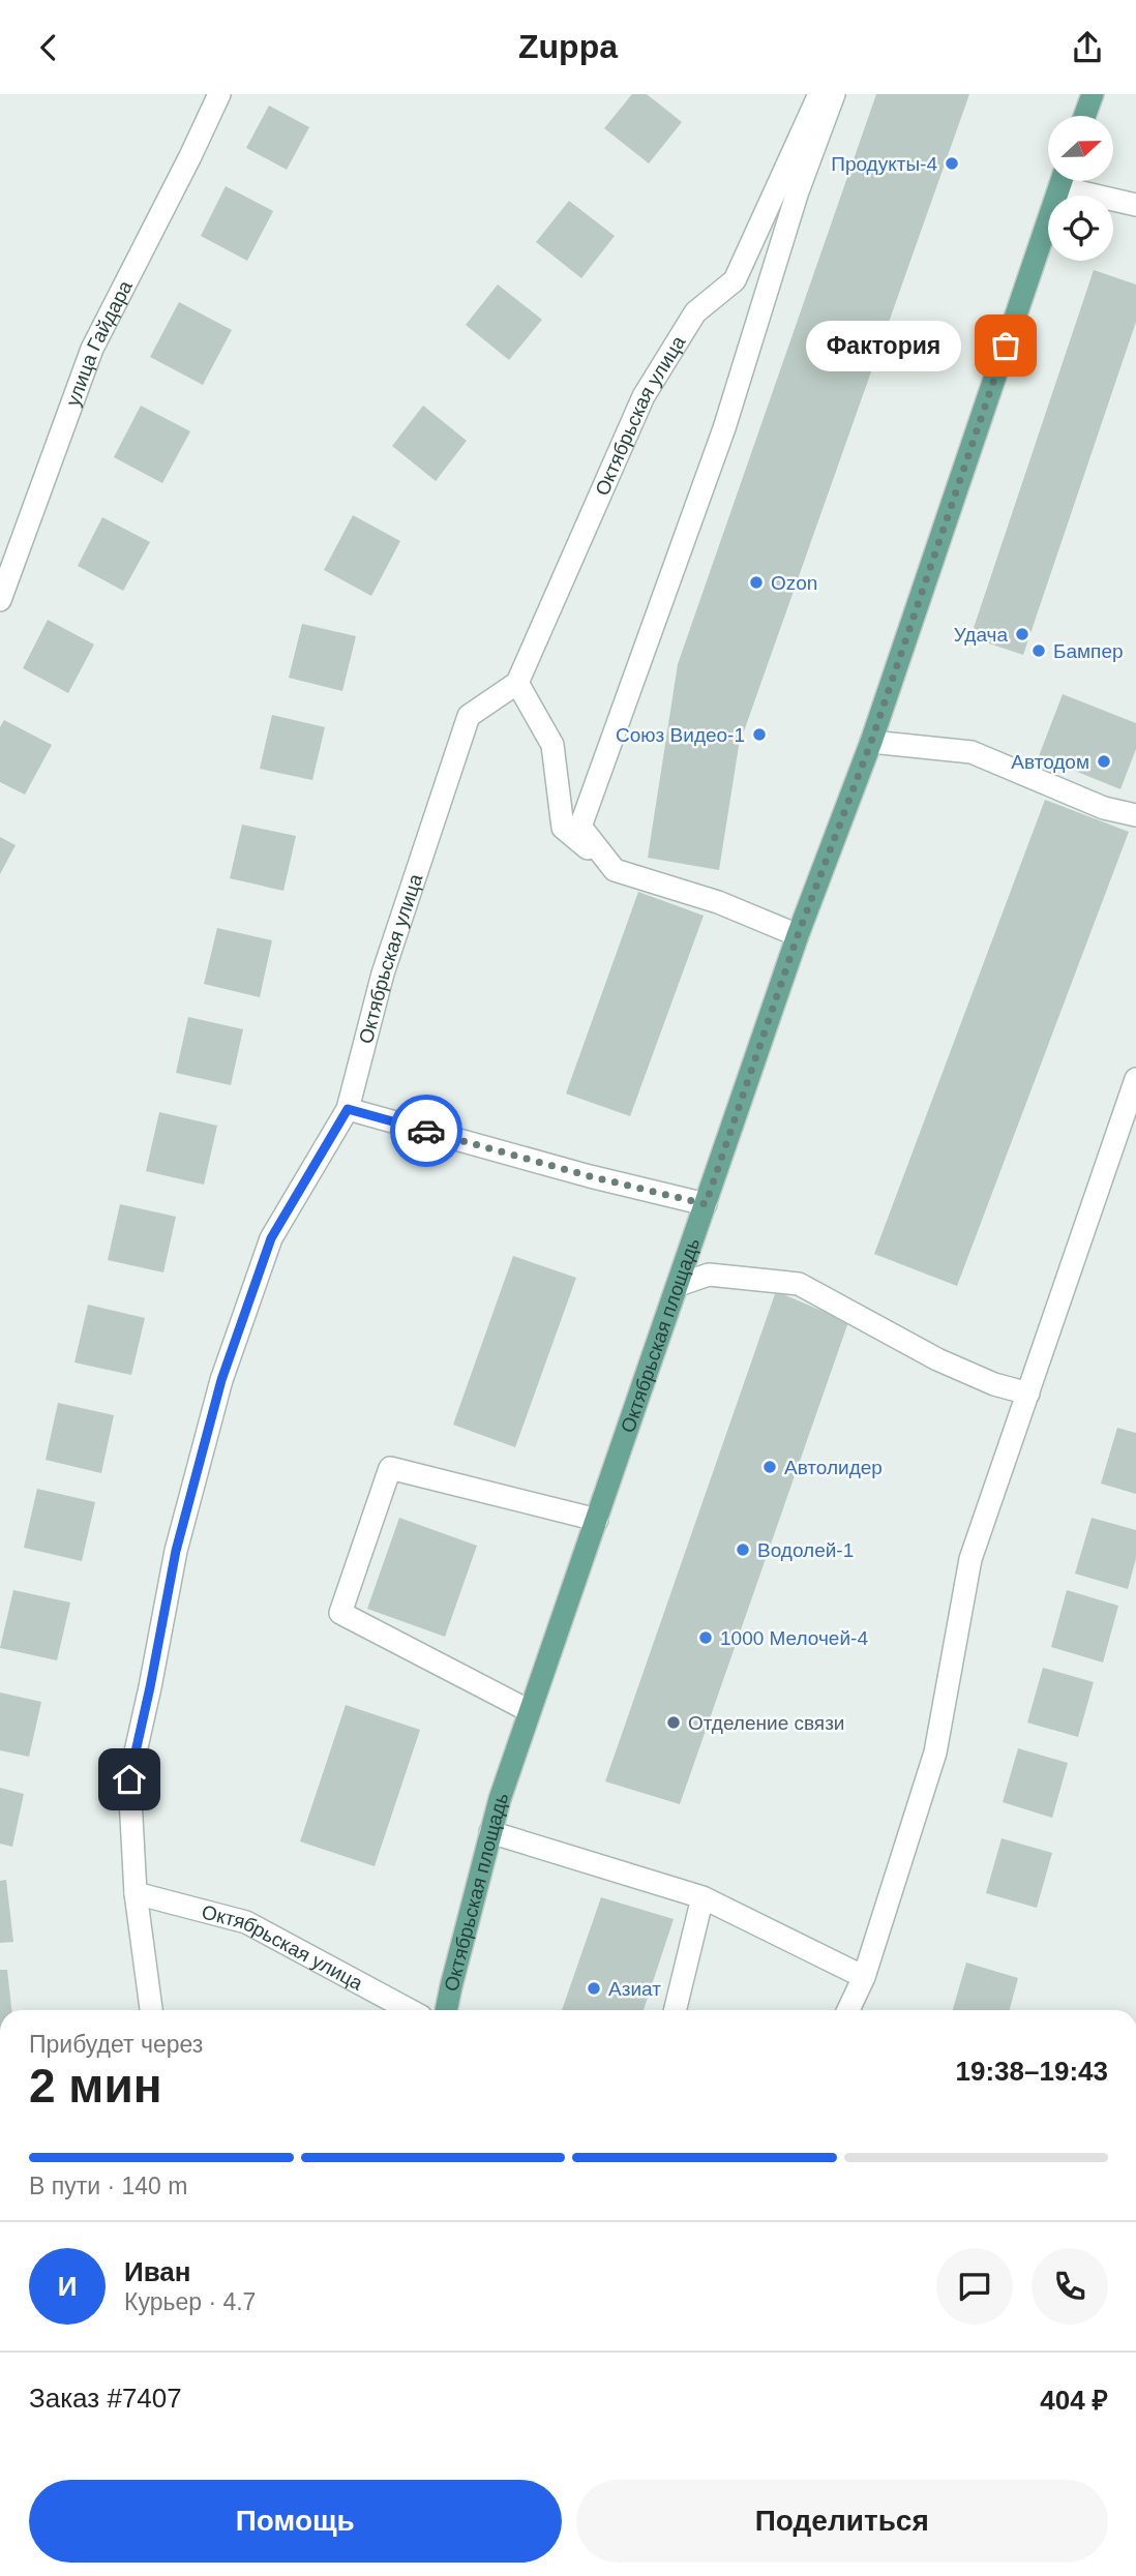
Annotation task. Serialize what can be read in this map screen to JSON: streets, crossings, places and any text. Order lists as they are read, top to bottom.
{
  "streets": {
    "main road": ["Октябрьская площадь"],
    "street": ["улица Гайдара", "Октябрьская улица"]
  },
  "places": [
    "Продукты-4",
    "Фактория",
    "Ozon",
    "Удача",
    "Бампер",
    "Союз Видео-1",
    "Автодом",
    "Автолидер",
    "Водолей-1",
    "1000 Мелочей-4",
    "Отделение связи",
    "Азиат"
  ],
  "north": "right",
  "page": {
    "header": "Zuppa",
    "bubble": "Фактория",
    "heading": ["2 мин", "Прибудет через", "19:38–19:43"],
    "panel": [
      "Иван",
      "Курьер · 4.7",
      "Заказ #7407",
      "404 ₽"
    ],
    "bar": "В пути · 140 m",
    "round": "И",
    "buttons": ["Помощь", "Поделиться"]
  }
}
